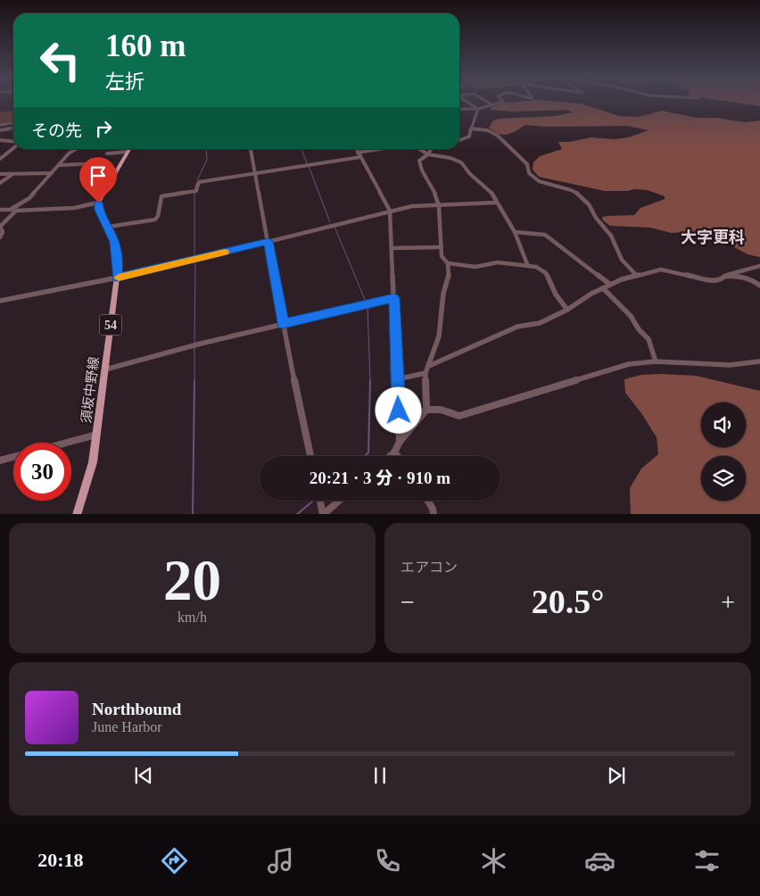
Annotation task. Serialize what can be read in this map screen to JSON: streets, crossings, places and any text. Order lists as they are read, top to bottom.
{
  "streets": {
    "main road": ["54", "須坂中野線"]
  },
  "districts": ["大字更科"],
  "page": {
    "turn": ["160 m", "左折"],
    "then": "その先",
    "limit": "30",
    "trip": "20:21 · 3 分 · 910 m",
    "tile": [
      ["20", "km/h"],
      "エアコン"
    ],
    "heat": ["−", "20.5°", "+"],
    "song": ["Northbound", "June Harbor"],
    "tabs": "20:18"
  }
}
